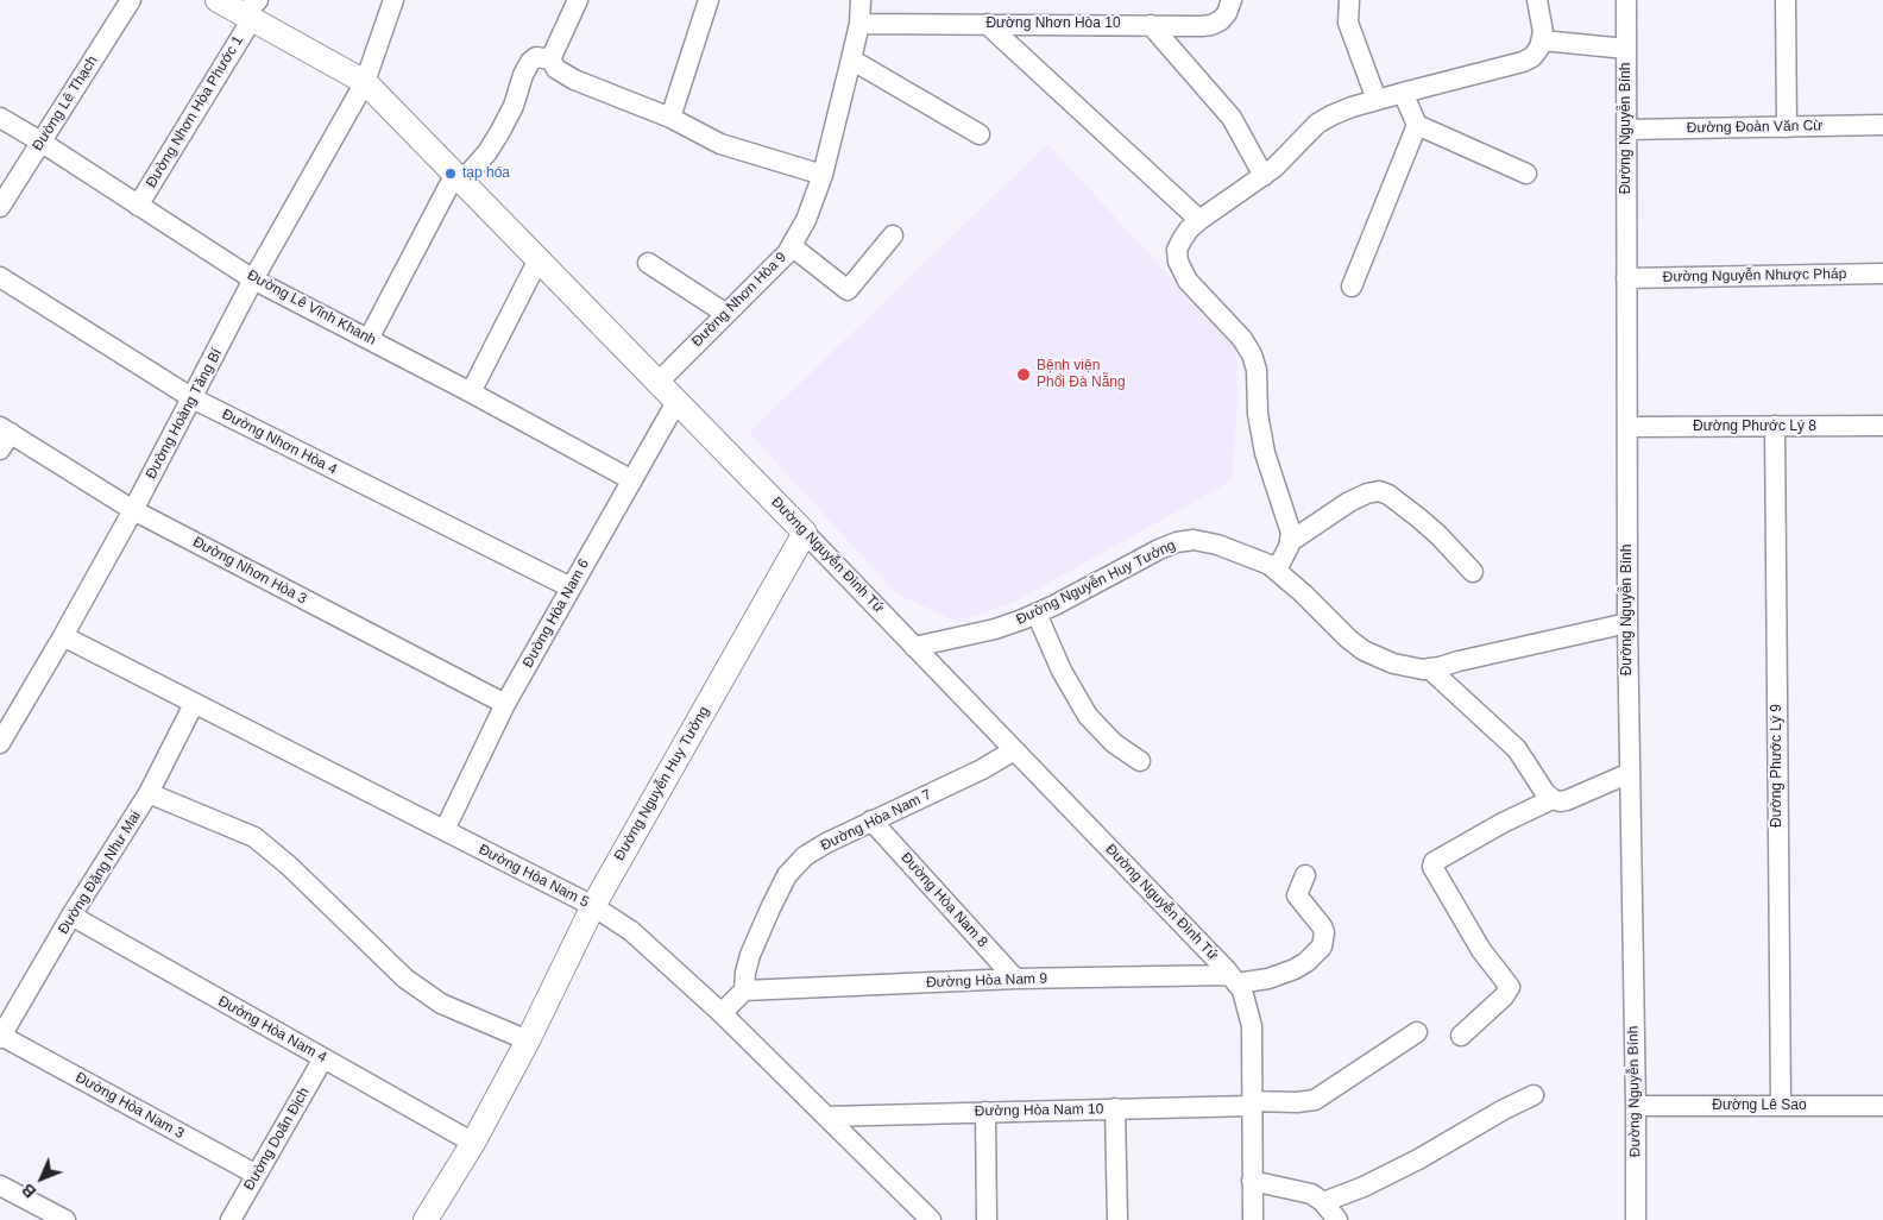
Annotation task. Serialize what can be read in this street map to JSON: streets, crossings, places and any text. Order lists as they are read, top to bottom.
{
  "streets": {
    "street": [
      "Đường Nhơn Hòa 10",
      "Đường Lê Thạch",
      "Đường Nhơn Hòa Phước 1",
      "Đường Đoàn Văn Cừ",
      "Đường Nguyễn Bính",
      "Đường Nguyễn Nhược Pháp",
      "Đường Nhơn Hòa 9",
      "Đường Lê Vĩnh Khanh",
      "Đường Hoàng Tăng Bí",
      "Đường Phước Lý 8",
      "Đường Nhơn Hòa 4",
      "Đường Nguyễn Đình Tứ",
      "Đường Nhơn Hòa 3",
      "Đường Nguyễn Huy Tưởng",
      "Đường Hòa Nam 6",
      "Đường Phước Lý 9",
      "Đường Hòa Nam 7",
      "Đường Đặng Như Mai",
      "Đường Hòa Nam 5",
      "Đường Hòa Nam 8",
      "Đường Hòa Nam 9",
      "Đường Hòa Nam 4",
      "Đường Hòa Nam 3",
      "Đường Lê Sao",
      "Đường Hòa Nam 10",
      "Đường Doãn Địch"
    ]
  },
  "crossings": [
    ["Đường Nhơn Hòa 10", "Đường Nhơn Hòa 9"],
    ["Đường Lê Thạch", "Đường Lê Vĩnh Khanh"],
    ["Đường Nhơn Hòa Phước 1", "Đường Lê Vĩnh Khanh"],
    ["Đường Nhơn Hòa Phước 1", "Đường Nguyễn Đình Tứ"],
    ["Đường Đoàn Văn Cừ", "Đường Nguyễn Bính"],
    ["Đường Nguyễn Bính", "Đường Nguyễn Nhược Pháp"],
    ["Đường Nguyễn Bính", "Đường Phước Lý 8"],
    ["Đường Nguyễn Bính", "Đường Nguyễn Huy Tưởng"],
    ["Đường Nguyễn Bính", "Đường Lê Sao"],
    ["Đường Nhơn Hòa 9", "Đường Nguyễn Đình Tứ"],
    ["Đường Lê Vĩnh Khanh", "Đường Hoàng Tăng Bí"],
    ["Đường Lê Vĩnh Khanh", "Đường Hòa Nam 6"],
    ["Đường Hoàng Tăng Bí", "Đường Nhơn Hòa 4"],
    ["Đường Hoàng Tăng Bí", "Đường Nguyễn Đình Tứ"],
    ["Đường Hoàng Tăng Bí", "Đường Nhơn Hòa 3"],
    ["Đường Hoàng Tăng Bí", "Đường Hòa Nam 5"],
    ["Đường Phước Lý 8", "Đường Phước Lý 9"],
    ["Đường Nhơn Hòa 4", "Đường Hòa Nam 6"],
    ["Đường Nguyễn Đình Tứ", "Đường Nguyễn Huy Tưởng"],
    ["Đường Nguyễn Đình Tứ", "Đường Hòa Nam 6"],
    ["Đường Nguyễn Đình Tứ", "Đường Hòa Nam 7"],
    ["Đường Nguyễn Đình Tứ", "Đường Hòa Nam 9"],
    ["Đường Nguyễn Đình Tứ", "Đường Hòa Nam 10"],
    ["Đường Nhơn Hòa 3", "Đường Hòa Nam 6"],
    ["Đường Nguyễn Huy Tưởng", "Đường Hòa Nam 5"],
    ["Đường Nguyễn Huy Tưởng", "Đường Hòa Nam 4"],
    ["Đường Hòa Nam 6", "Đường Hòa Nam 5"],
    ["Đường Phước Lý 9", "Đường Lê Sao"],
    ["Đường Hòa Nam 7", "Đường Hòa Nam 8"],
    ["Đường Hòa Nam 7", "Đường Hòa Nam 9"],
    ["Đường Đặng Như Mai", "Đường Hòa Nam 5"],
    ["Đường Đặng Như Mai", "Đường Hòa Nam 4"],
    ["Đường Đặng Như Mai", "Đường Hòa Nam 3"],
    ["Đường Hòa Nam 5", "Đường Hòa Nam 10"],
    ["Đường Hòa Nam 8", "Đường Hòa Nam 9"],
    ["Đường Hòa Nam 4", "Đường Doãn Địch"],
    ["Đường Hòa Nam 3", "Đường Doãn Địch"]
  ],
  "places": ["tạp hóa", "Bệnh viện Phổi Đà Nẵng"],
  "north": "bottom left"
}
